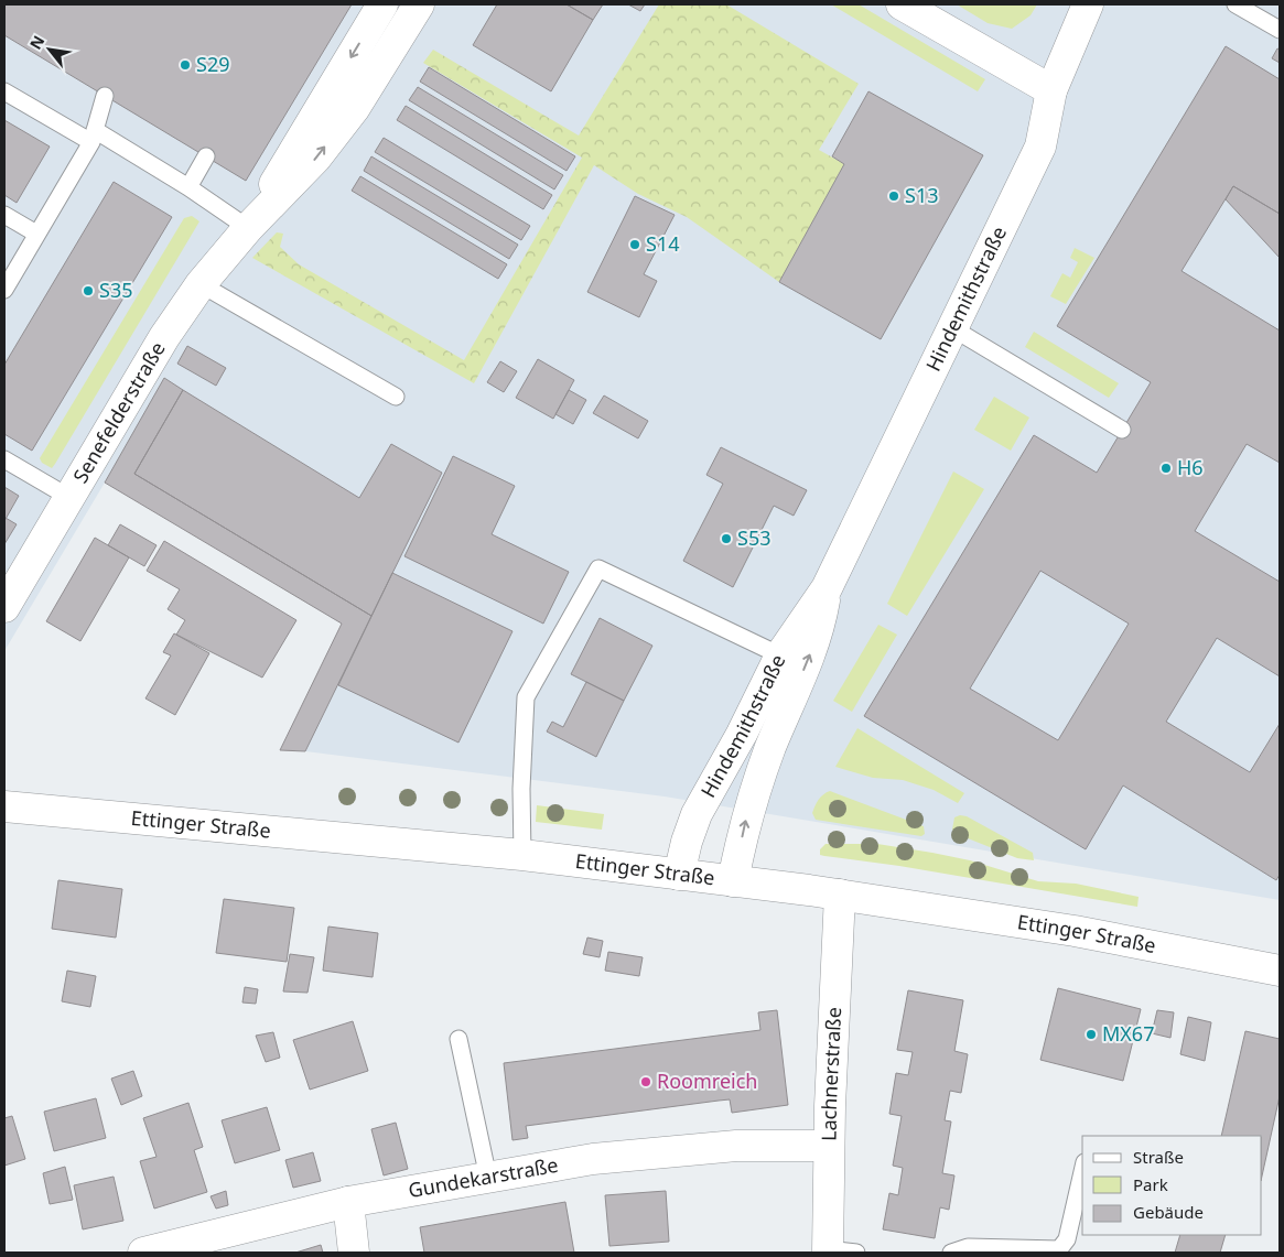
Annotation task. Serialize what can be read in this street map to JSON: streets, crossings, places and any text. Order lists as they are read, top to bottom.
{
  "streets": {
    "street": [
      "Hindemithstraße",
      "Senefelderstraße",
      "Ettinger Straße",
      "Lachnerstraße",
      "Gundekarstraße"
    ]
  },
  "crossings": [
    ["Hindemithstraße", "Ettinger Straße"],
    ["Ettinger Straße", "Lachnerstraße"],
    ["Lachnerstraße", "Gundekarstraße"]
  ],
  "places": [
    "S29",
    "S13",
    "S14",
    "S35",
    "H6",
    "S53",
    "MX67",
    "Roomreich"
  ],
  "legend": ["Straße", "Park", "Gebäude"],
  "north": "top left"
}
